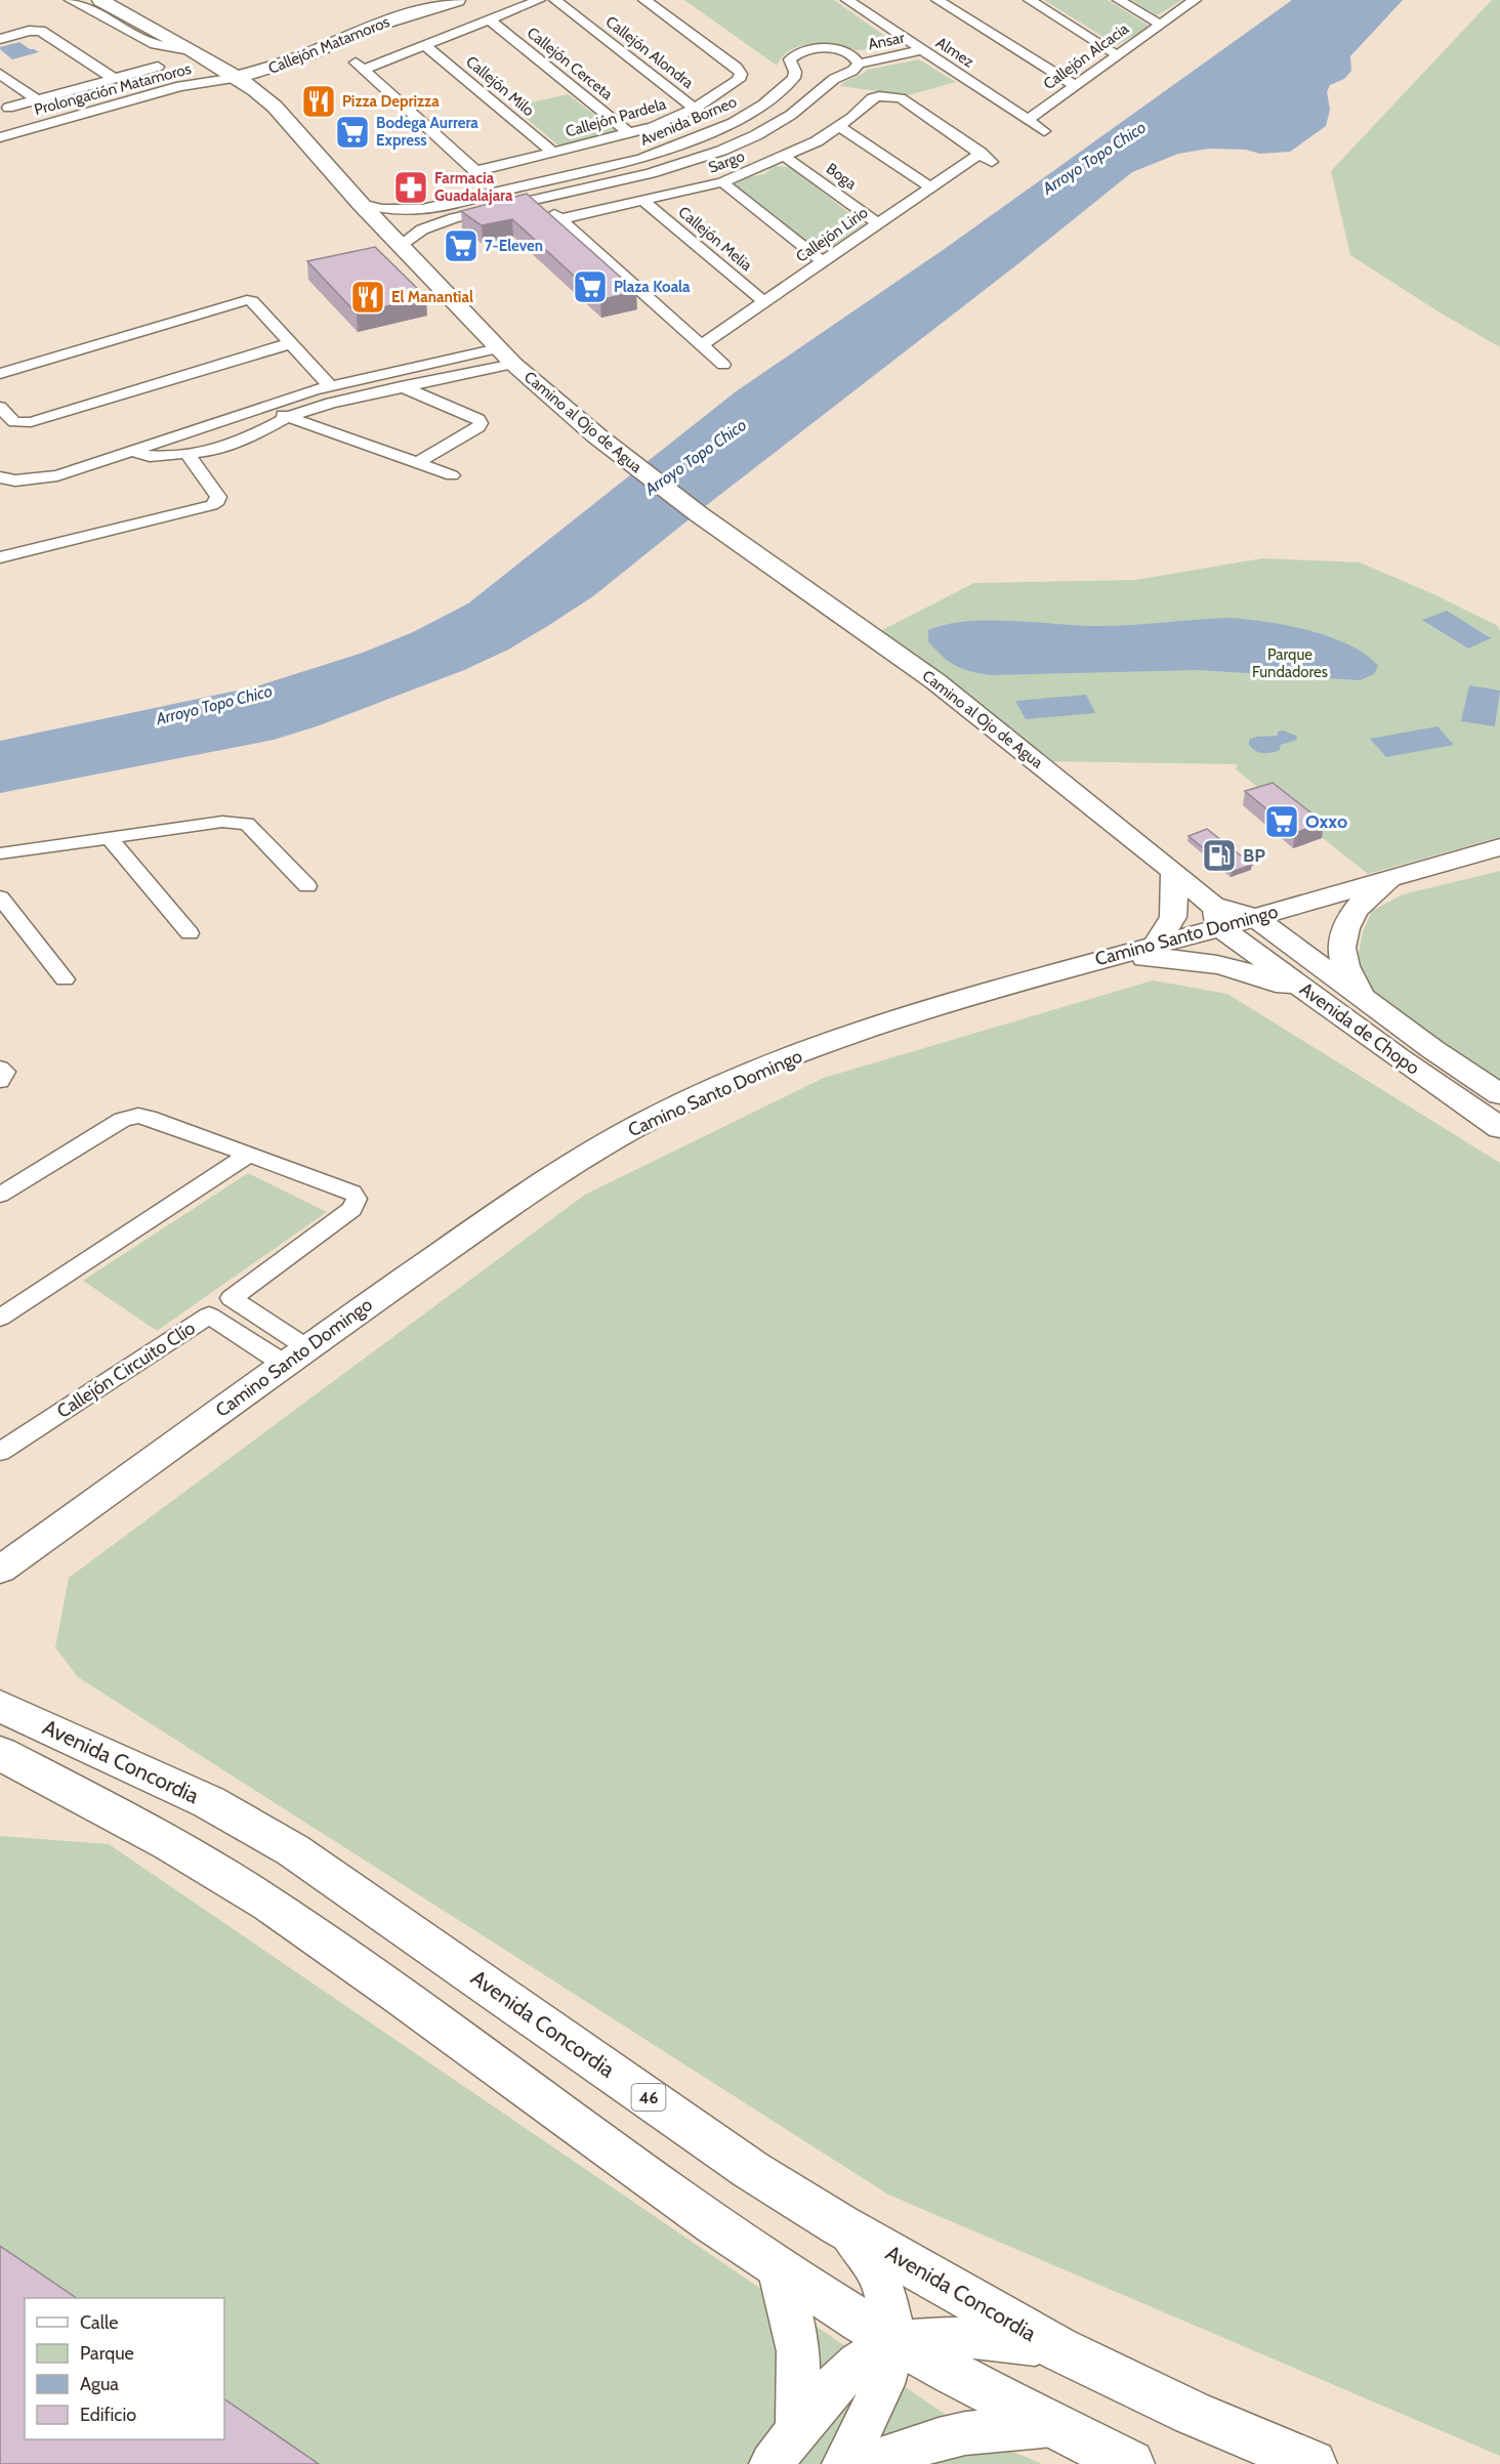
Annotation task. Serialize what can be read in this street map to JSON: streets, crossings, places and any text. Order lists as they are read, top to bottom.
{
  "streets": {
    "main road": ["Avenida Concordia", "46"],
    "street": [
      "Ansar",
      "Callejón Matamoros",
      "Callejón Alondra",
      "Almez",
      "Callejón Alcacia",
      "Callejón Cerceta",
      "Callejón Milo",
      "Prolongación Matamoros",
      "Callejón Pardela",
      "Avenida Borneo",
      "Sargo",
      "Boga",
      "Callejón Lirio",
      "Callejón Melia",
      "Camino al Ojo de Agua",
      "Camino Santo Domingo",
      "Avenida de Chopo",
      "Callejón Circuito Clío"
    ]
  },
  "crossings": [
    ["Ansar", "Almez"],
    ["Ansar", "Avenida Borneo"],
    ["Callejón Matamoros", "Prolongación Matamoros"],
    ["Callejón Matamoros", "Camino al Ojo de Agua"],
    ["Callejón Alondra", "Callejón Pardela"],
    ["Almez", "Callejón Alcacia"],
    ["Callejón Cerceta", "Callejón Pardela"],
    ["Callejón Milo", "Callejón Pardela"],
    ["Prolongación Matamoros", "Camino al Ojo de Agua"],
    ["Avenida Borneo", "Camino al Ojo de Agua"],
    ["Sargo", "Boga"],
    ["Sargo", "Callejón Lirio"],
    ["Sargo", "Callejón Melia"],
    ["Boga", "Callejón Lirio"],
    ["Callejón Lirio", "Callejón Melia"],
    ["Camino al Ojo de Agua", "Camino Santo Domingo"],
    ["Camino al Ojo de Agua", "Avenida de Chopo"],
    ["Camino Santo Domingo", "Avenida de Chopo"],
    ["Camino Santo Domingo", "Callejón Circuito Clío"]
  ],
  "water": ["Arroyo Topo Chico"],
  "parks": ["Parque Fundadores"],
  "places": {
    "restaurant": ["Pizza Deprizza", "El Manantial"],
    "supermarket": [
      "Bodega Aurrera Express",
      "7-Eleven",
      "Plaza Koala",
      "Oxxo"
    ],
    "pharmacy": ["Farmacia Guadalajara"],
    "fuel station": ["BP"]
  },
  "legend": [
    "Calle",
    "Parque",
    "Agua",
    "Edificio"
  ]
}
